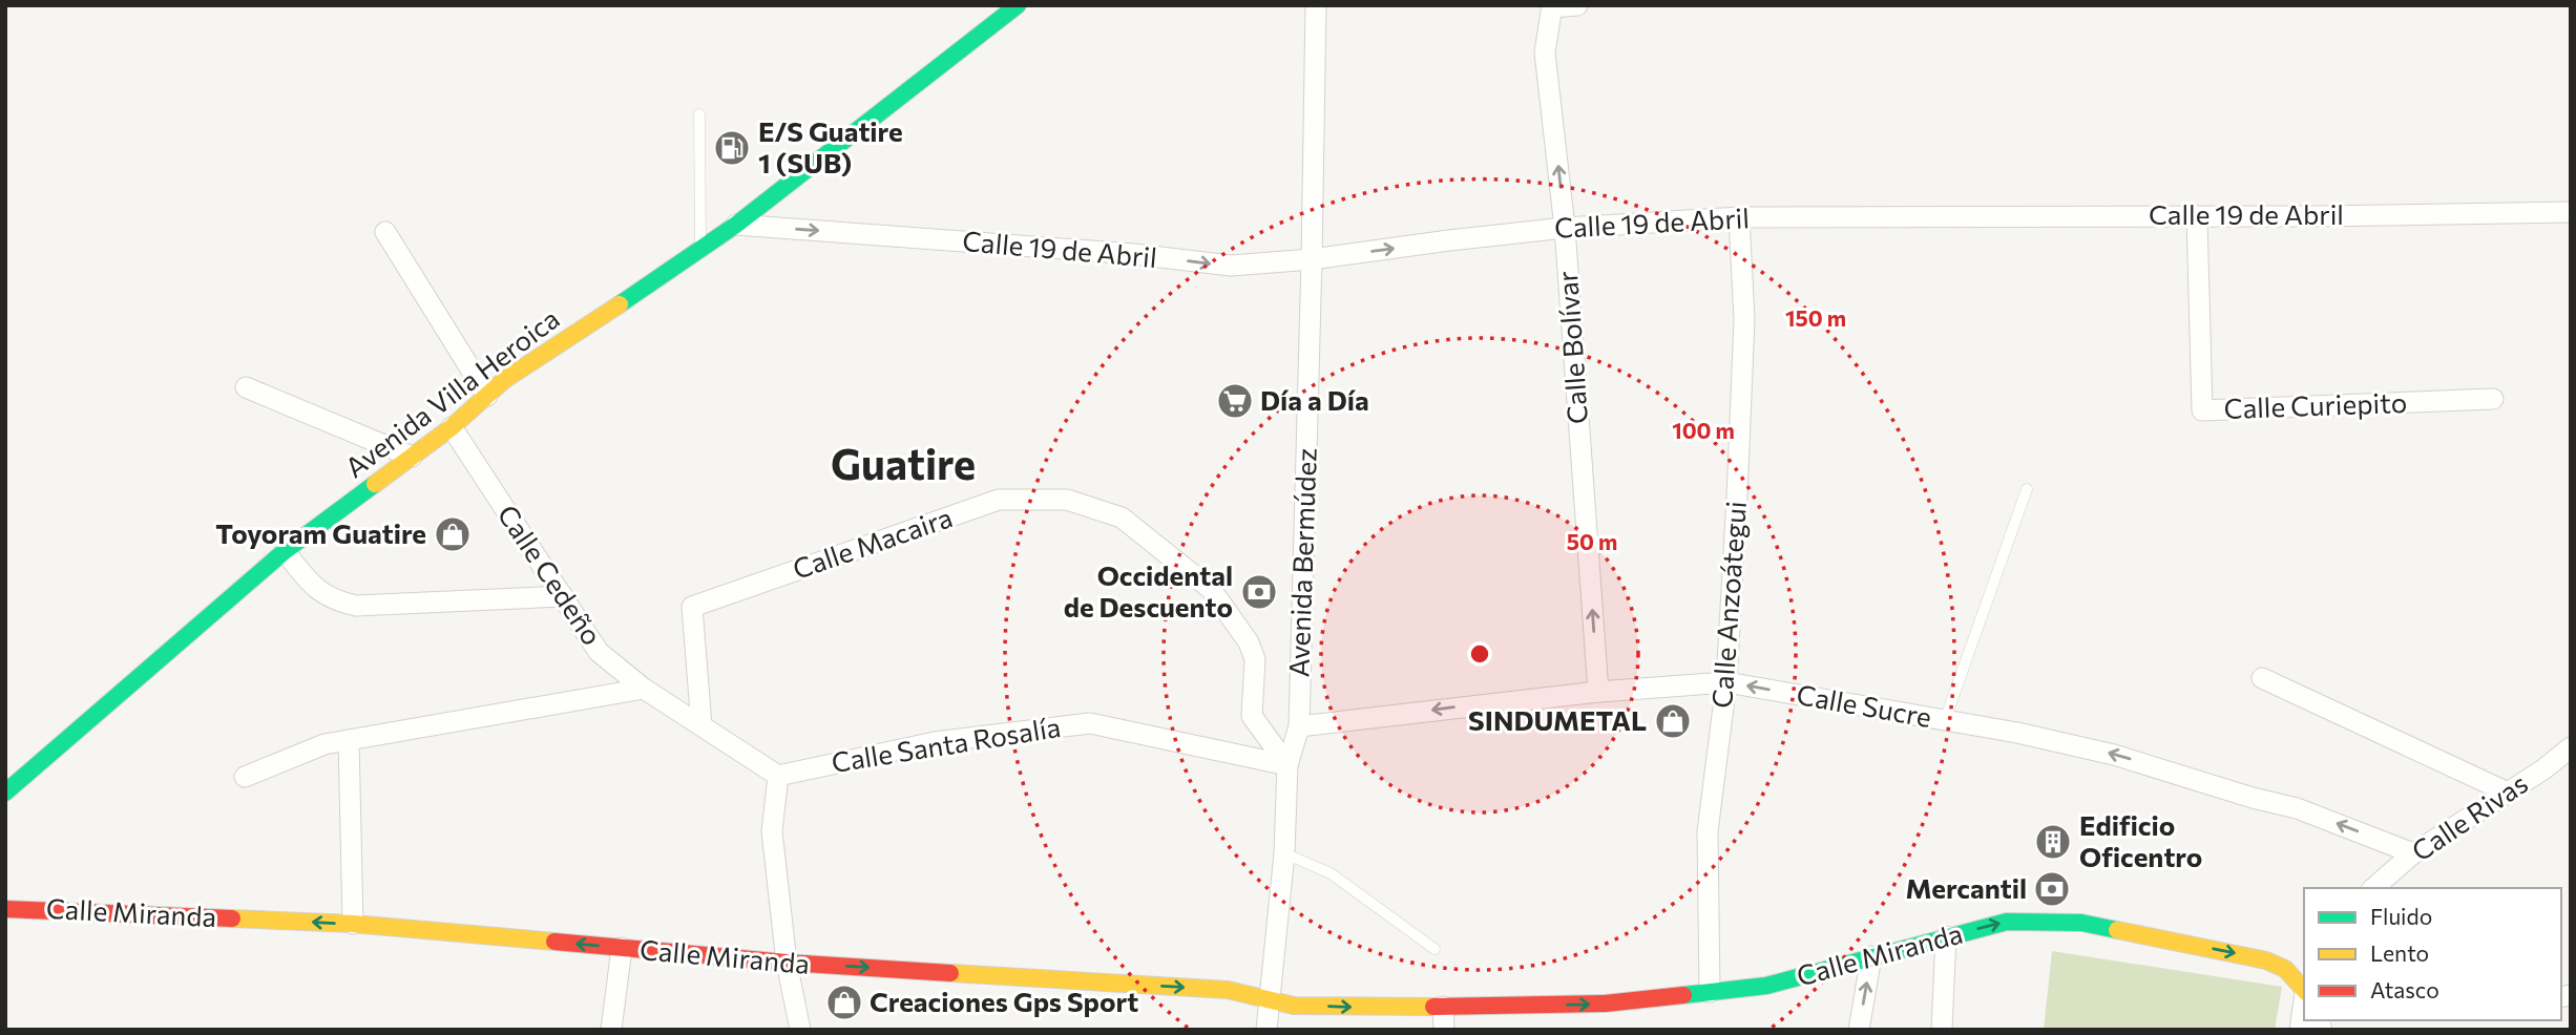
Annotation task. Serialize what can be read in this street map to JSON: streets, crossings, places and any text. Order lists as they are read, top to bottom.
{
  "streets": {
    "street": [
      "Calle 19 de Abril",
      "Calle Bolívar",
      "Avenida Villa Heroica",
      "Calle Curiepito",
      "Calle Macaira",
      "Avenida Bermúdez",
      "Calle Cedeño",
      "Calle Anzoátegui",
      "Calle Sucre",
      "Calle Santa Rosalía",
      "Calle Rivas",
      "Calle Miranda"
    ]
  },
  "crossings": [
    ["Calle 19 de Abril", "Calle Bolívar"],
    ["Calle 19 de Abril", "Avenida Villa Heroica"],
    ["Calle 19 de Abril", "Calle Curiepito"],
    ["Calle 19 de Abril", "Avenida Bermúdez"],
    ["Calle 19 de Abril", "Calle Anzoátegui"],
    ["Calle Bolívar", "Calle Sucre"],
    ["Avenida Villa Heroica", "Calle Cedeño"],
    ["Calle Macaira", "Avenida Bermúdez"],
    ["Calle Macaira", "Calle Cedeño"],
    ["Calle Macaira", "Calle Santa Rosalía"],
    ["Avenida Bermúdez", "Calle Sucre"],
    ["Avenida Bermúdez", "Calle Santa Rosalía"],
    ["Avenida Bermúdez", "Calle Miranda"],
    ["Calle Cedeño", "Calle Santa Rosalía"],
    ["Calle Anzoátegui", "Calle Sucre"],
    ["Calle Anzoátegui", "Calle Miranda"],
    ["Calle Sucre", "Calle Rivas"]
  ],
  "one_way": ["Calle 19 de Abril", "Calle Bolívar", "Calle Sucre"],
  "districts": ["Guatire"],
  "places": {
    "fuel station": ["E/S Guatire 1 (SUB)"],
    "supermarket": ["Día a Día"],
    "shop": ["Toyoram Guatire", "SINDUMETAL", "Creaciones Gps Sport"],
    "bank": ["Occidental de Descuento", "Mercantil"],
    "building": ["Edificio Oficentro"]
  },
  "legend": ["Fluido", "Lento", "Atasco"],
  "rings": ["150 m", "100 m", "50 m"]
}
